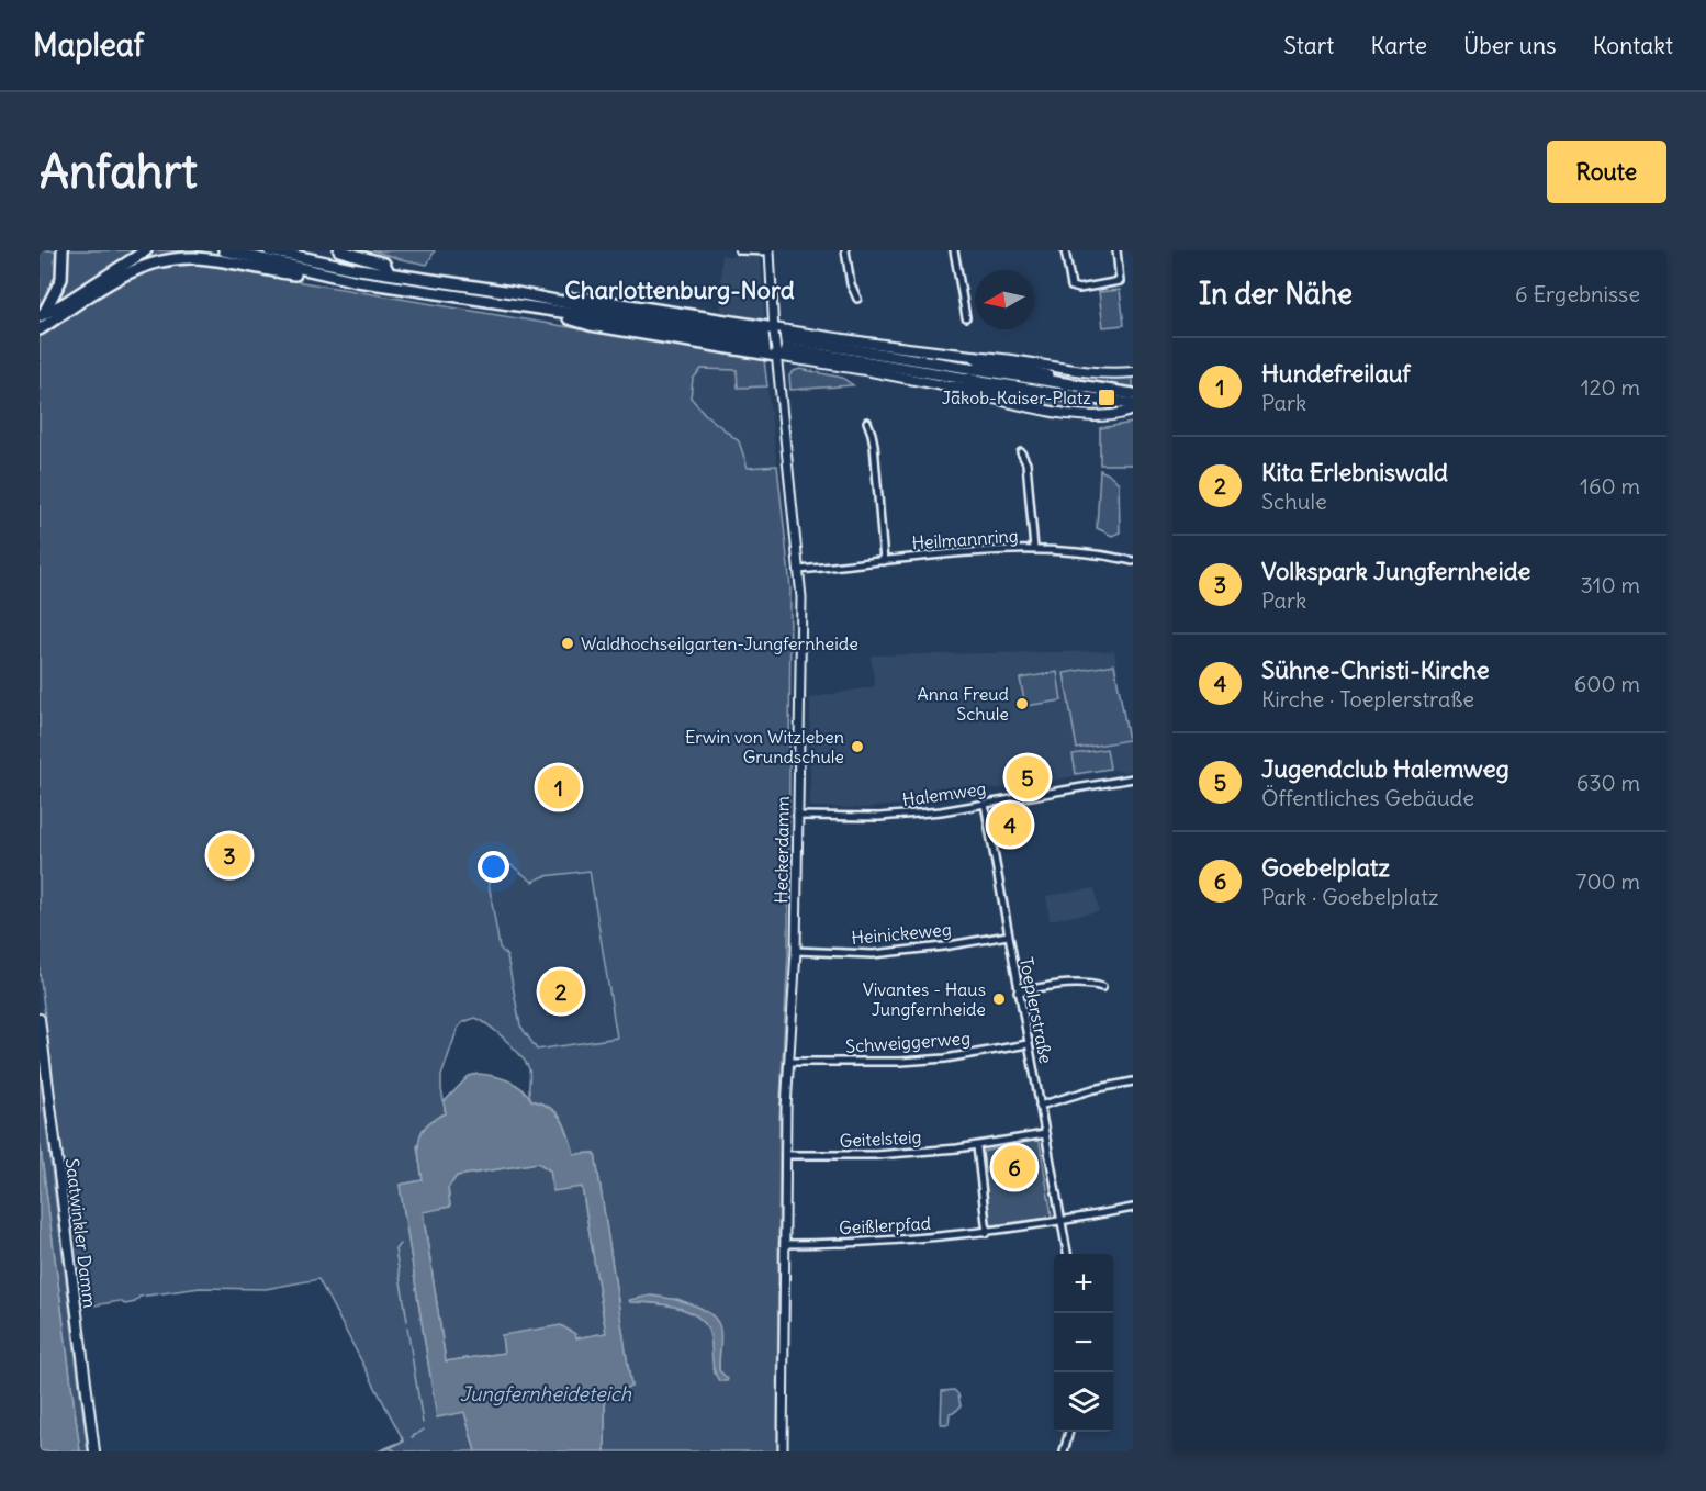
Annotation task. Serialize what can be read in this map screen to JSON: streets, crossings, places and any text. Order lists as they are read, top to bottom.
{
  "streets": {
    "main road": ["Saatwinkler Damm"],
    "street": [
      "Heilmannring",
      "Halemweg",
      "Heckerdamm",
      "Heinickeweg",
      "Toeplerstraße",
      "Schweiggerweg",
      "Geitelsteig",
      "Geißlerpfad"
    ]
  },
  "crossings": [
    ["Heilmannring", "Heckerdamm"],
    ["Halemweg", "Heckerdamm"],
    ["Halemweg", "Toeplerstraße"],
    ["Heckerdamm", "Heinickeweg"],
    ["Heckerdamm", "Schweiggerweg"],
    ["Heckerdamm", "Geitelsteig"],
    ["Heckerdamm", "Geißlerpfad"],
    ["Heinickeweg", "Toeplerstraße"],
    ["Toeplerstraße", "Schweiggerweg"],
    ["Toeplerstraße", "Geitelsteig"],
    ["Toeplerstraße", "Geißlerpfad"]
  ],
  "districts": ["Charlottenburg-Nord"],
  "water": ["Jungfernheideteich"],
  "places": {
    "transit": ["Jakob-Kaiser-Platz"],
    "other": [
      "Waldhochseilgarten-Jungfernheide",
      "Anna Freud Schule",
      "Erwin von Witzleben Grundschule",
      "Vivantes - Haus Jungfernheide"
    ]
  },
  "north": "left",
  "page": {
    "header": "Mapleaf",
    "nav": [
      "Start",
      "Karte",
      "Über uns",
      "Kontakt"
    ],
    "buttons": "Route",
    "title": "Anfahrt",
    "heading": ["In der Nähe", "6 Ergebnisse"],
    "list": [
      {
        "mark": "1",
        "name": "Hundefreilauf",
        "note": "Park",
        "value": "120 m"
      },
      {
        "mark": "2",
        "name": "Kita Erlebniswald",
        "note": "Schule",
        "value": "160 m"
      },
      {
        "mark": "3",
        "name": "Volkspark Jungfernheide",
        "note": "Park",
        "value": "310 m"
      },
      {
        "mark": "4",
        "name": "Sühne-Christi-Kirche",
        "note": "Kirche · Toeplerstraße",
        "value": "600 m"
      },
      {
        "mark": "5",
        "name": "Jugendclub Halemweg",
        "note": "Öffentliches Gebäude",
        "value": "630 m"
      },
      {
        "mark": "6",
        "name": "Goebelplatz",
        "note": "Park · Goebelplatz",
        "value": "700 m"
      }
    ],
    "pins": [
      "5",
      "1",
      "4",
      "3",
      "2",
      "6"
    ],
    "map_buttons": ["+", "−"]
  }
}
